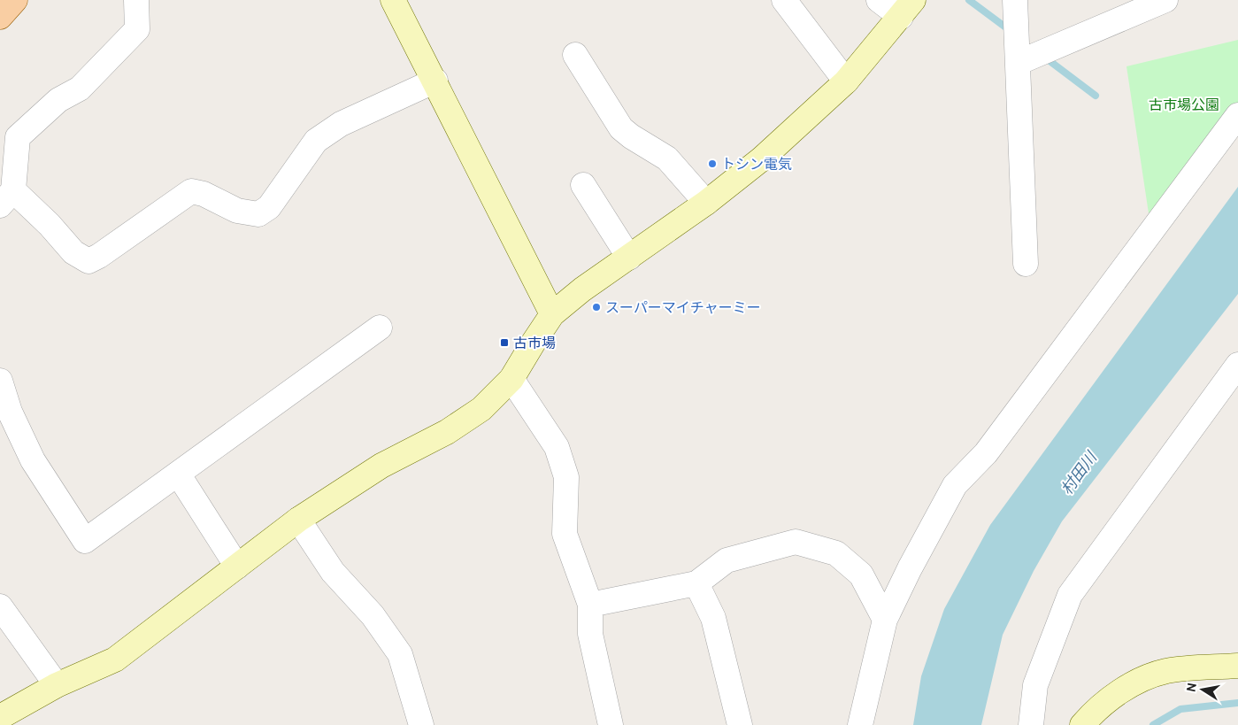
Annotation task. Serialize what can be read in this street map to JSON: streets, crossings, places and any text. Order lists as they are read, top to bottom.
{
  "water": ["村田川"],
  "parks": ["古市場公園"],
  "places": {
    "other": ["トシン電気", "スーパーマイチャーミー"],
    "transit": ["古市場"]
  },
  "north": "left"
}
